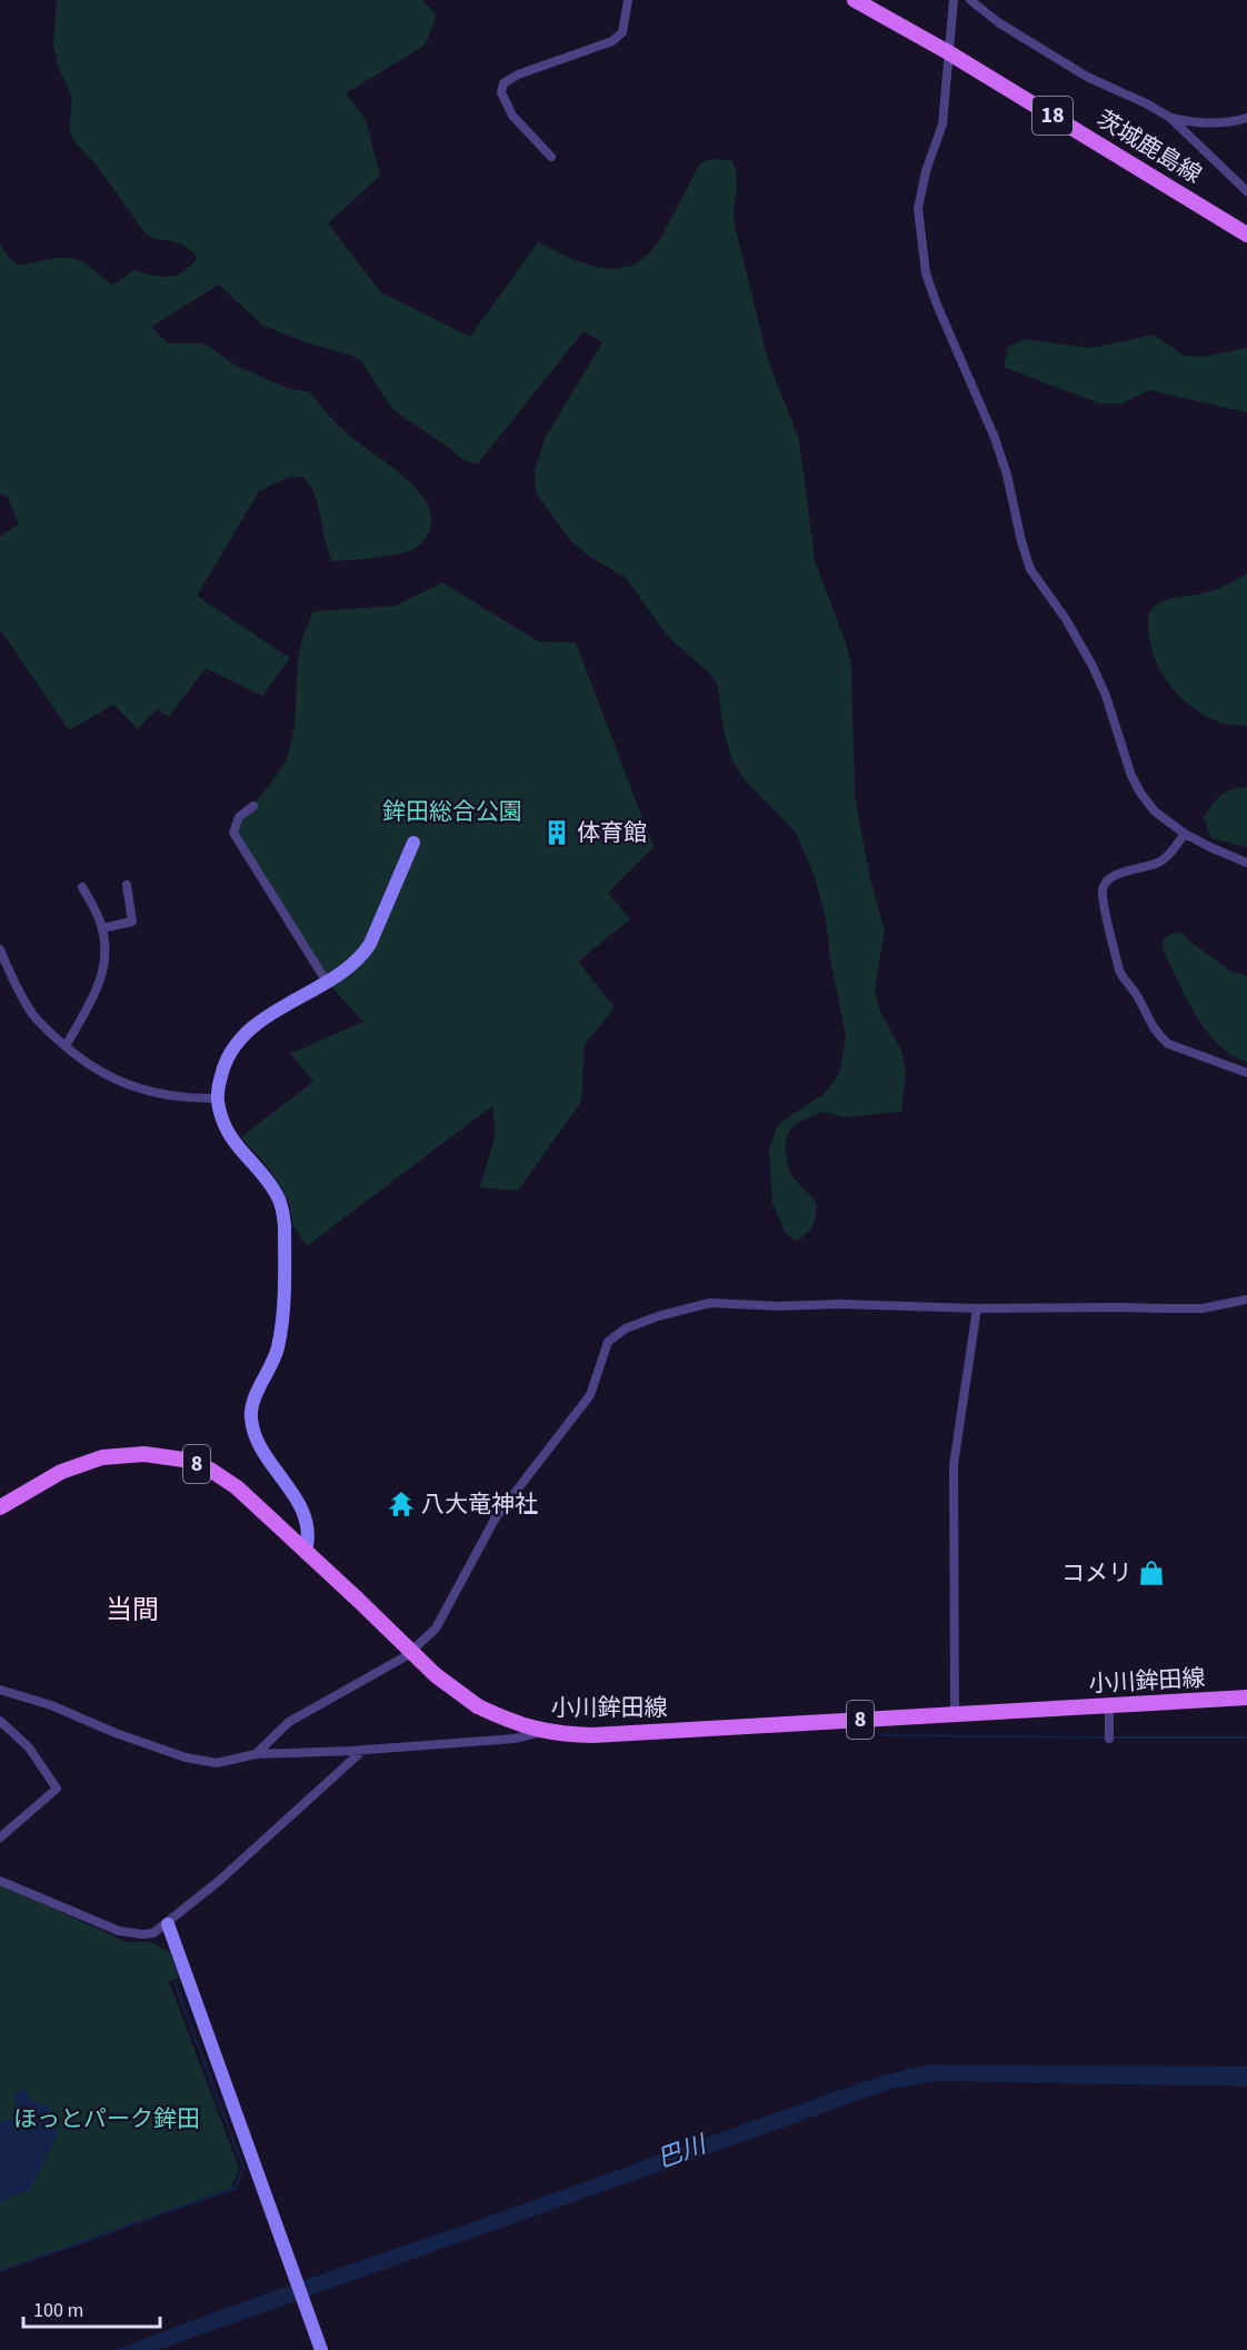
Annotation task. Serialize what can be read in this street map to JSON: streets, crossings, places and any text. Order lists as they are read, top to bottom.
{
  "streets": {
    "main road": [
      "18",
      "茨城鹿島線",
      "8",
      "小川鉾田線"
    ]
  },
  "districts": ["当間"],
  "water": ["巴川"],
  "parks": ["鉾田総合公園", "ほっとパーク鉾田"],
  "places": {
    "building": ["体育館"],
    "temple": ["八大竜神社"],
    "shop": ["コメリ"]
  },
  "scale_bar": "100 m"
}
